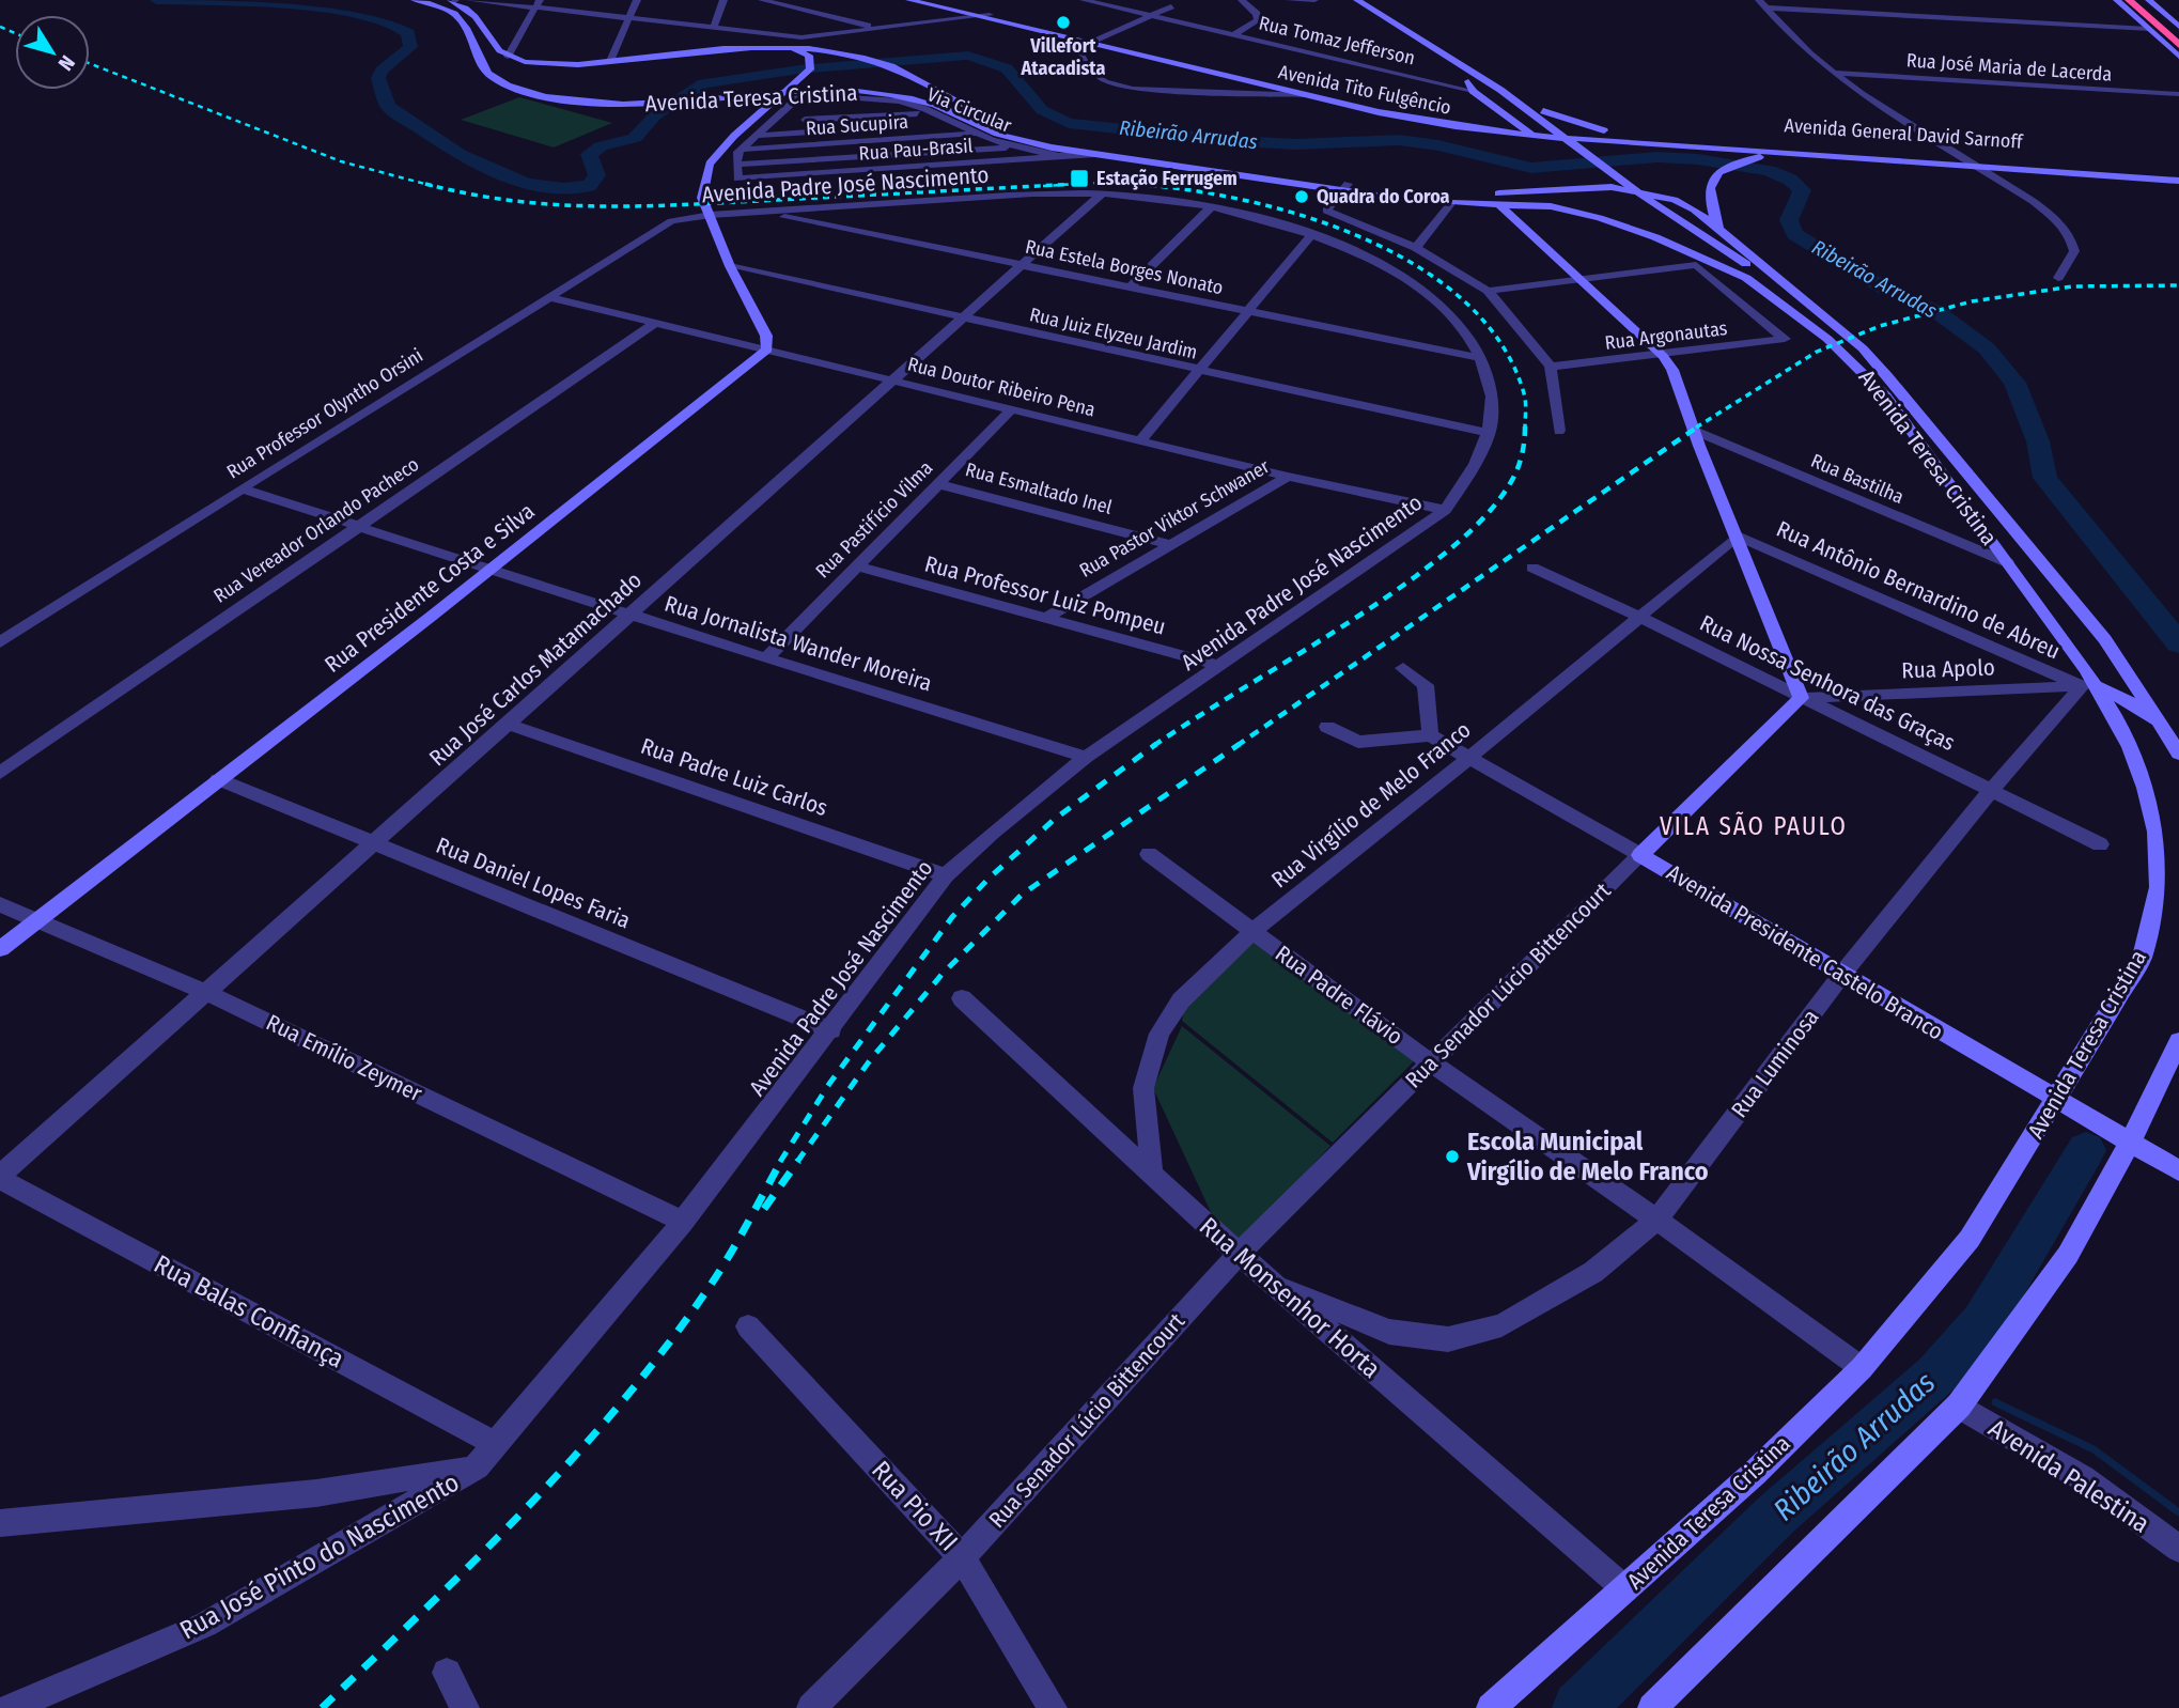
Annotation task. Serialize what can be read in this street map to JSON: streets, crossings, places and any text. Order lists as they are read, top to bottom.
{
  "streets": {
    "main road": [
      "Avenida Tito Fulgêncio",
      "Avenida Teresa Cristina",
      "Avenida General David Sarnoff",
      "Rua Presidente Costa e Silva",
      "Avenida Presidente Castelo Branco",
      "Rua Senador Lúcio Bittencourt"
    ],
    "street": [
      "Rua Tomaz Jefferson",
      "Rua José Maria de Lacerda",
      "Via Circular",
      "Rua Sucupira",
      "Rua Pau-Brasil",
      "Avenida Padre José Nascimento",
      "Rua Estela Borges Nonato",
      "Rua Juiz Elyzeu Jardim",
      "Rua Argonautas",
      "Rua Doutor Ribeiro Pena",
      "Rua Professor Olyntho Orsini",
      "Rua Bastilha",
      "Rua Esmaltado Inel",
      "Rua Pastor Viktor Schwaner",
      "Rua Pastifício Vilma",
      "Rua Vereador Orlando Pacheco",
      "Rua Antônio Bernardino de Abreu",
      "Rua Professor Luiz Pompeu",
      "Rua Jornalista Wander Moreira",
      "Rua José Carlos Matamachado",
      "Rua Apolo",
      "Rua Nossa Senhora das Graças",
      "Rua Padre Luiz Carlos",
      "Rua Virgílio de Melo Franco",
      "Rua Daniel Lopes Faria",
      "Rua Padre Flávio",
      "Rua Emílio Zeymer",
      "Rua Luminosa",
      "Rua Monsenhor Horta",
      "Rua Balas Confiança",
      "Avenida Palestina",
      "Rua Pio XII",
      "Rua José Pinto do Nascimento"
    ]
  },
  "crossings": [
    ["Avenida Tito Fulgêncio", "Avenida General David Sarnoff"],
    ["Avenida Teresa Cristina", "Rua Pau-Brasil"],
    ["Avenida Teresa Cristina", "Rua Bastilha"],
    ["Avenida Teresa Cristina", "Rua Antônio Bernardino de Abreu"],
    ["Avenida Teresa Cristina", "Rua Apolo"],
    ["Avenida Teresa Cristina", "Avenida Presidente Castelo Branco"],
    ["Avenida Teresa Cristina", "Rua Padre Flávio"],
    ["Avenida Teresa Cristina", "Rua Luminosa"],
    ["Avenida Teresa Cristina", "Rua Monsenhor Horta"],
    ["Via Circular", "Rua Sucupira"],
    ["Via Circular", "Rua Pau-Brasil"],
    ["Avenida Padre José Nascimento", "Rua Estela Borges Nonato"],
    ["Avenida Padre José Nascimento", "Rua Juiz Elyzeu Jardim"],
    ["Avenida Padre José Nascimento", "Rua Doutor Ribeiro Pena"],
    ["Avenida Padre José Nascimento", "Rua Professor Olyntho Orsini"],
    ["Avenida Padre José Nascimento", "Rua Professor Luiz Pompeu"],
    ["Avenida Padre José Nascimento", "Rua Jornalista Wander Moreira"],
    ["Avenida Padre José Nascimento", "Rua José Carlos Matamachado"],
    ["Avenida Padre José Nascimento", "Rua Padre Luiz Carlos"],
    ["Avenida Padre José Nascimento", "Rua Daniel Lopes Faria"],
    ["Avenida Padre José Nascimento", "Rua Emílio Zeymer"],
    ["Avenida Padre José Nascimento", "Rua Balas Confiança"],
    ["Avenida Padre José Nascimento", "Rua José Pinto do Nascimento"],
    ["Rua Estela Borges Nonato", "Rua José Carlos Matamachado"],
    ["Rua Juiz Elyzeu Jardim", "Rua José Carlos Matamachado"],
    ["Rua Doutor Ribeiro Pena", "Rua Professor Olyntho Orsini"],
    ["Rua Doutor Ribeiro Pena", "Rua Pastor Viktor Schwaner"],
    ["Rua Doutor Ribeiro Pena", "Rua Pastifício Vilma"],
    ["Rua Doutor Ribeiro Pena", "Rua Vereador Orlando Pacheco"],
    ["Rua Doutor Ribeiro Pena", "Rua Presidente Costa e Silva"],
    ["Rua Doutor Ribeiro Pena", "Rua José Carlos Matamachado"],
    ["Rua Professor Olyntho Orsini", "Rua Jornalista Wander Moreira"],
    ["Rua Esmaltado Inel", "Rua Pastor Viktor Schwaner"],
    ["Rua Esmaltado Inel", "Rua Pastifício Vilma"],
    ["Rua Pastor Viktor Schwaner", "Rua Professor Luiz Pompeu"],
    ["Rua Pastifício Vilma", "Rua Professor Luiz Pompeu"],
    ["Rua Pastifício Vilma", "Rua Jornalista Wander Moreira"],
    ["Rua Vereador Orlando Pacheco", "Rua Jornalista Wander Moreira"],
    ["Rua Presidente Costa e Silva", "Rua Jornalista Wander Moreira"],
    ["Rua Presidente Costa e Silva", "Rua Daniel Lopes Faria"],
    ["Rua Presidente Costa e Silva", "Rua Emílio Zeymer"],
    ["Rua Antônio Bernardino de Abreu", "Rua Apolo"],
    ["Rua Antônio Bernardino de Abreu", "Rua Virgílio de Melo Franco"],
    ["Rua Antônio Bernardino de Abreu", "Rua Luminosa"],
    ["Rua Jornalista Wander Moreira", "Rua José Carlos Matamachado"],
    ["Rua José Carlos Matamachado", "Rua Padre Luiz Carlos"],
    ["Rua José Carlos Matamachado", "Rua Daniel Lopes Faria"],
    ["Rua José Carlos Matamachado", "Rua Emílio Zeymer"],
    ["Rua José Carlos Matamachado", "Rua Balas Confiança"],
    ["Rua Apolo", "Rua Nossa Senhora das Graças"],
    ["Rua Apolo", "Rua Senador Lúcio Bittencourt"],
    ["Rua Apolo", "Rua Luminosa"],
    ["Rua Nossa Senhora das Graças", "Rua Virgílio de Melo Franco"],
    ["Rua Nossa Senhora das Graças", "Rua Senador Lúcio Bittencourt"],
    ["Rua Nossa Senhora das Graças", "Rua Luminosa"],
    ["Rua Virgílio de Melo Franco", "Avenida Presidente Castelo Branco"],
    ["Rua Virgílio de Melo Franco", "Rua Padre Flávio"],
    ["Rua Virgílio de Melo Franco", "Rua Monsenhor Horta"],
    ["Avenida Presidente Castelo Branco", "Rua Senador Lúcio Bittencourt"],
    ["Avenida Presidente Castelo Branco", "Rua Luminosa"],
    ["Rua Senador Lúcio Bittencourt", "Rua Padre Flávio"],
    ["Rua Senador Lúcio Bittencourt", "Rua Monsenhor Horta"],
    ["Rua Senador Lúcio Bittencourt", "Rua Pio XII"],
    ["Rua Padre Flávio", "Rua Luminosa"],
    ["Rua Luminosa", "Rua Monsenhor Horta"],
    ["Rua Balas Confiança", "Rua José Pinto do Nascimento"]
  ],
  "districts": ["VILA SÃO PAULO"],
  "water": ["Ribeirão Arrudas"],
  "places": {
    "other": ["Villefort Atacadista", "Quadra do Coroa", "Escola Municipal Virgílio de Melo Franco"],
    "transit": ["Estação Ferrugem"]
  },
  "north": "bottom right"
}
